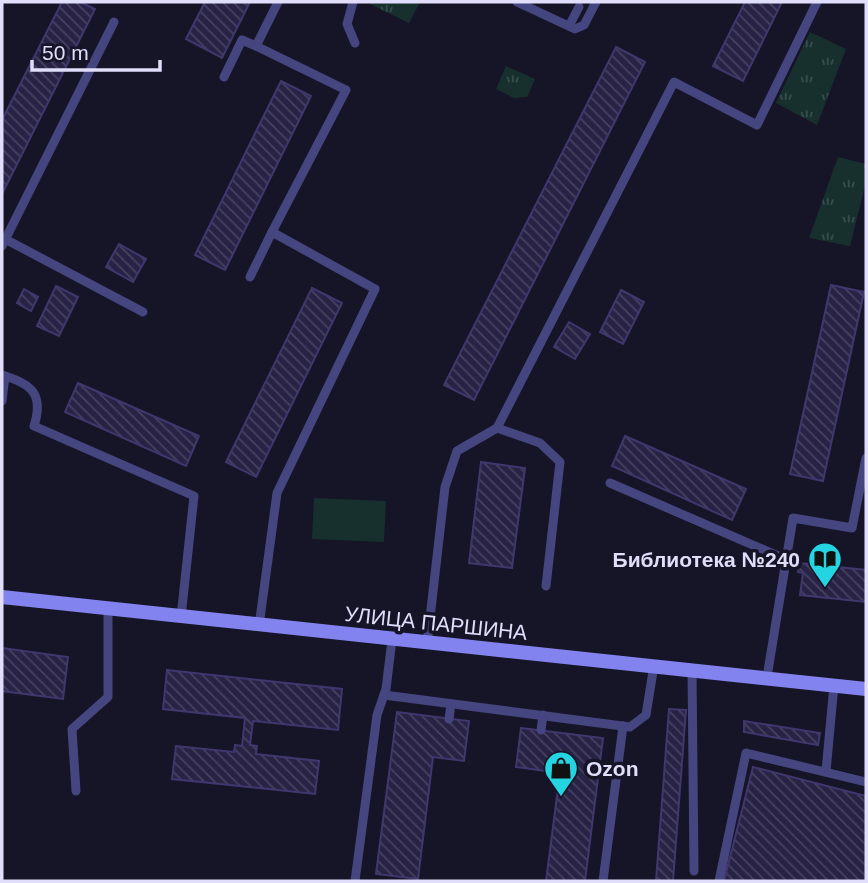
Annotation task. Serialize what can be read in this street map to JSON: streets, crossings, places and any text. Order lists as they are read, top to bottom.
{
  "streets": {
    "street": ["УЛИЦА ПАРШИНА"]
  },
  "places": {
    "library": ["Библиотека №240"],
    "shop": ["Ozon"]
  },
  "scale_bar": "50 m"
}
